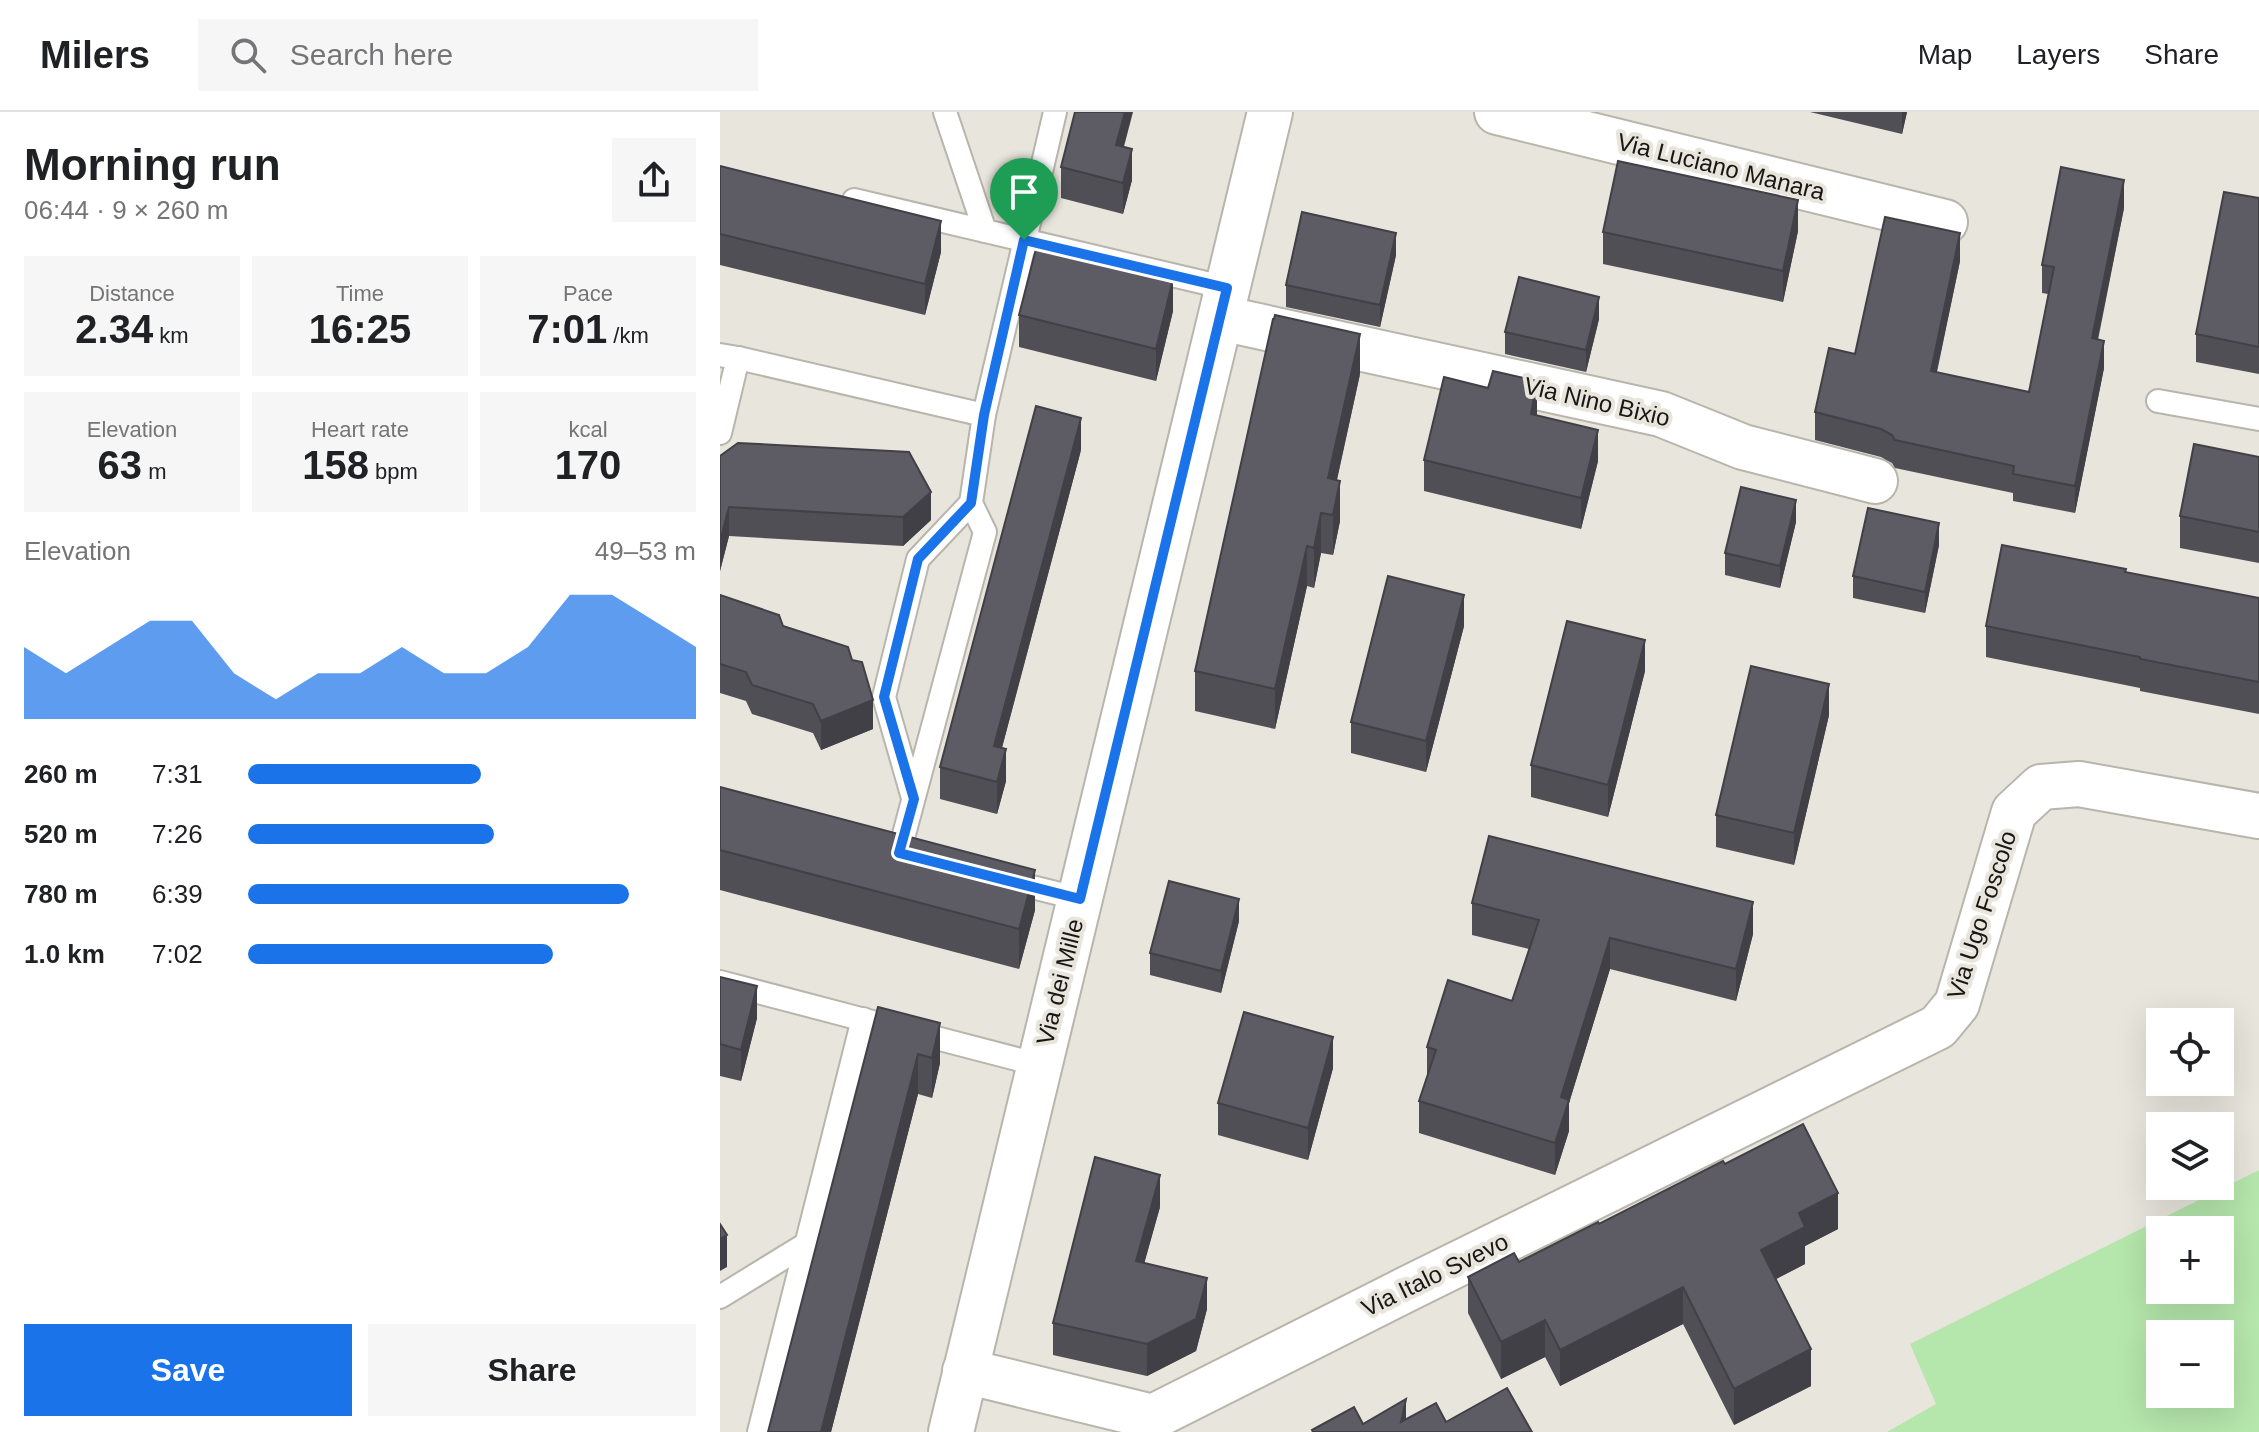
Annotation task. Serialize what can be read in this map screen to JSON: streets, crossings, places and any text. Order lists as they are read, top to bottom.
{
  "streets": {
    "street": [
      "Via Luciano Manara",
      "Via Nino Bixio",
      "Via Ugo Foscolo",
      "Via dei Mille",
      "Via Italo Svevo"
    ]
  },
  "crossings": [
    ["Via Nino Bixio", "Via dei Mille"],
    ["Via Ugo Foscolo", "Via Italo Svevo"],
    ["Via dei Mille", "Via Italo Svevo"]
  ],
  "page": {
    "header": "Milers",
    "search": "Search here",
    "nav": ["Map", "Layers", "Share"],
    "heading": ["Morning run", "06:44 · 9 × 260 m"],
    "stats": [
      ["Distance", "2.34 km"],
      ["Time", "16:25"],
      ["Pace", "7:01 /km"],
      ["Elevation", "63 m"],
      ["Heart rate", "158 bpm"],
      ["kcal", "170"]
    ],
    "chart": ["Elevation", "49–53 m"],
    "list": [
      {
        "name": "260 m",
        "note": "7:31"
      },
      {
        "name": "520 m",
        "note": "7:26"
      },
      {
        "name": "780 m",
        "note": "6:39"
      },
      {
        "name": "1.0 km",
        "note": "7:02"
      }
    ],
    "map_buttons": ["+", "−"],
    "buttons": ["Save", "Share"]
  }
}
